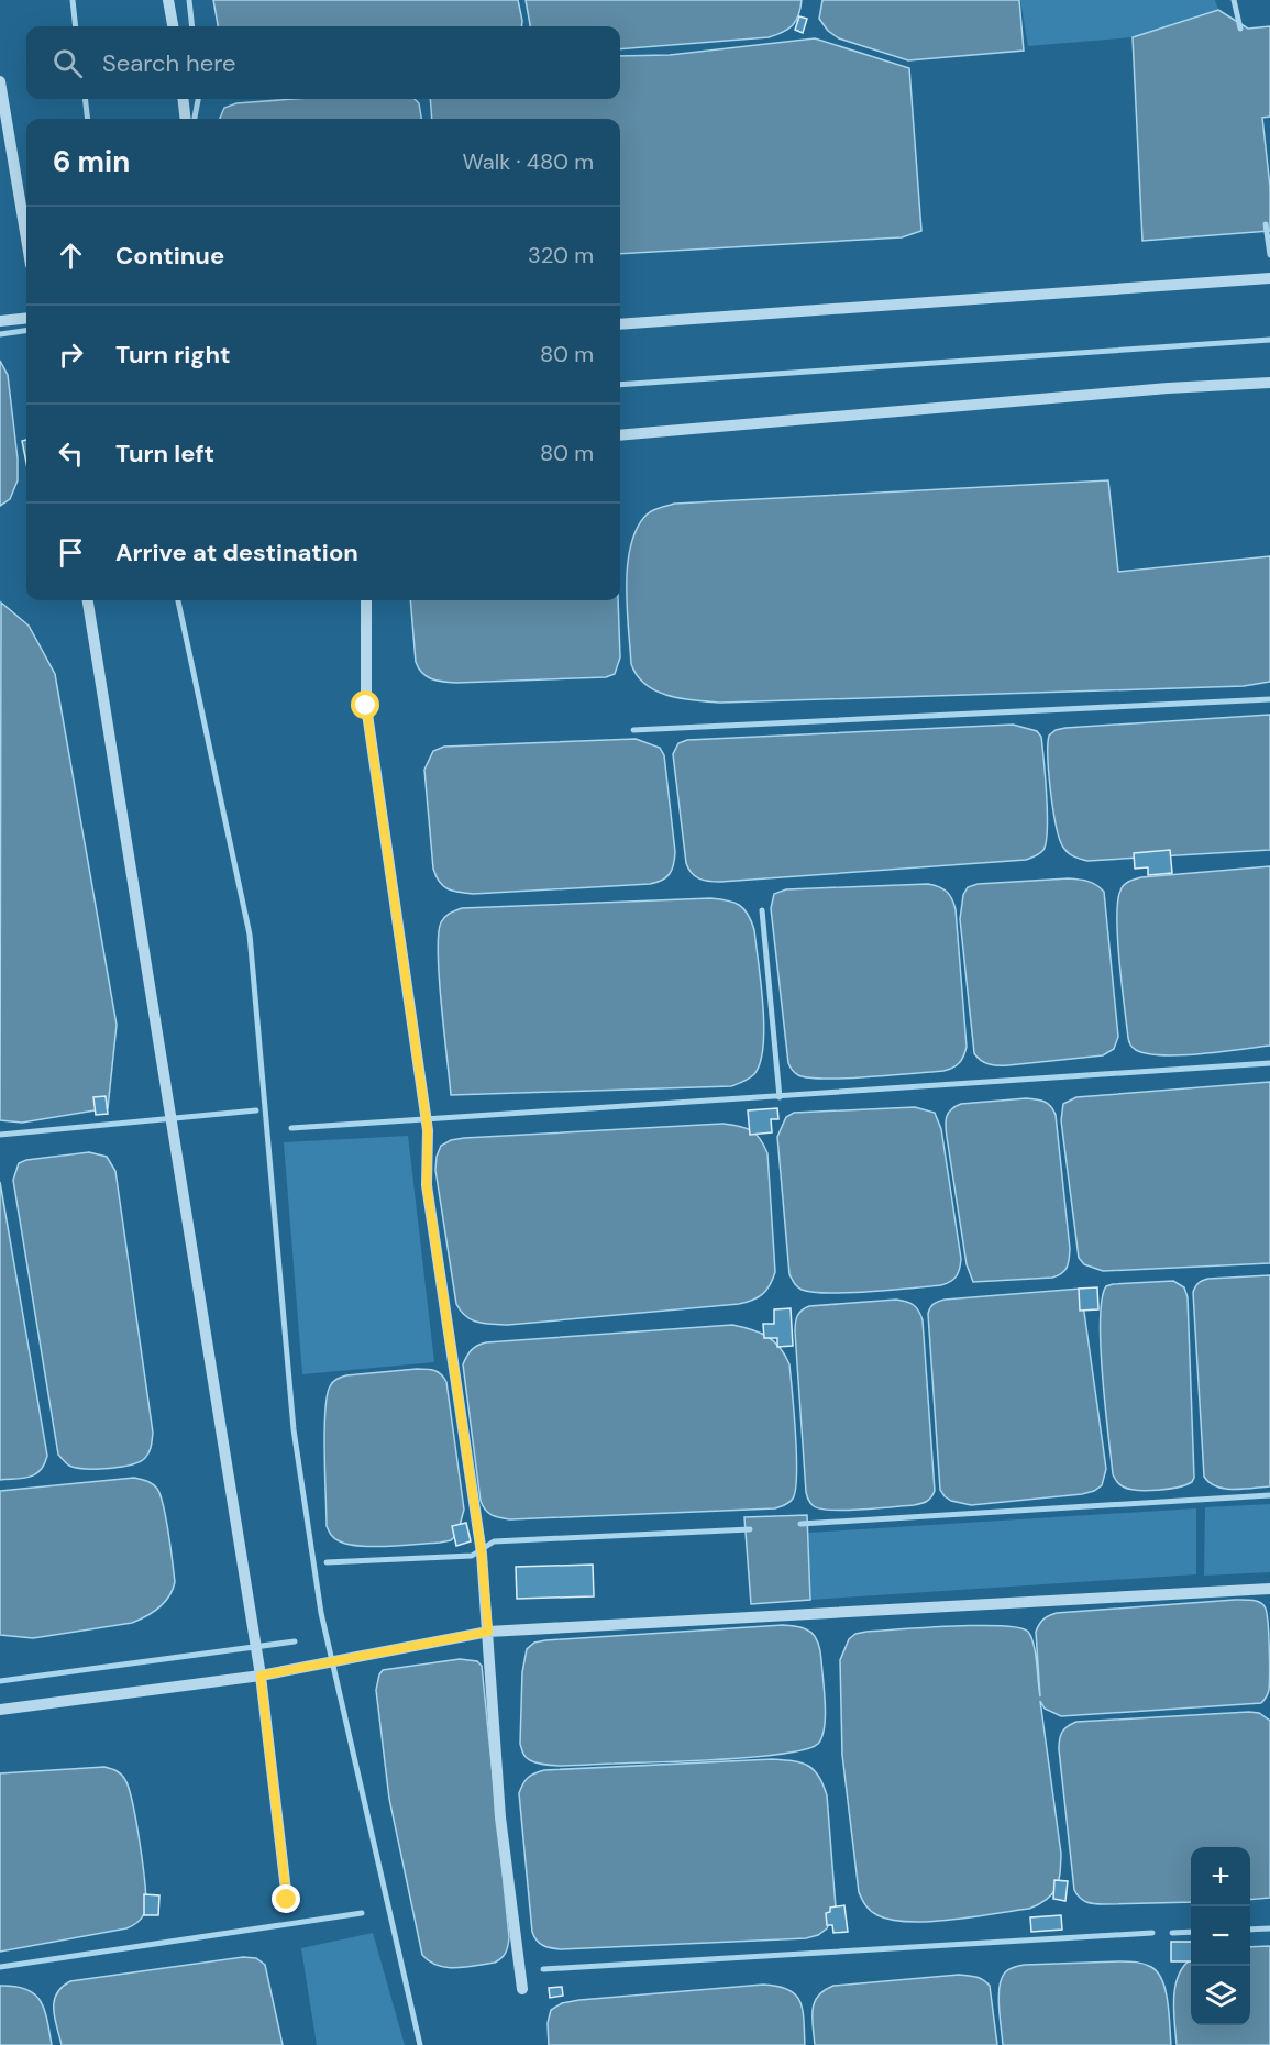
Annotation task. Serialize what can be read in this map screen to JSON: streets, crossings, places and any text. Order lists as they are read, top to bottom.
{
  "page": {
    "search": "Search here",
    "heading": ["6 min", "Walk · 480 m"],
    "list": [
      ["Continue", "320 m"],
      ["Turn right", "80 m"],
      ["Turn left", "80 m"],
      "Arrive at destination"
    ],
    "map_buttons": ["+", "−"]
  }
}
